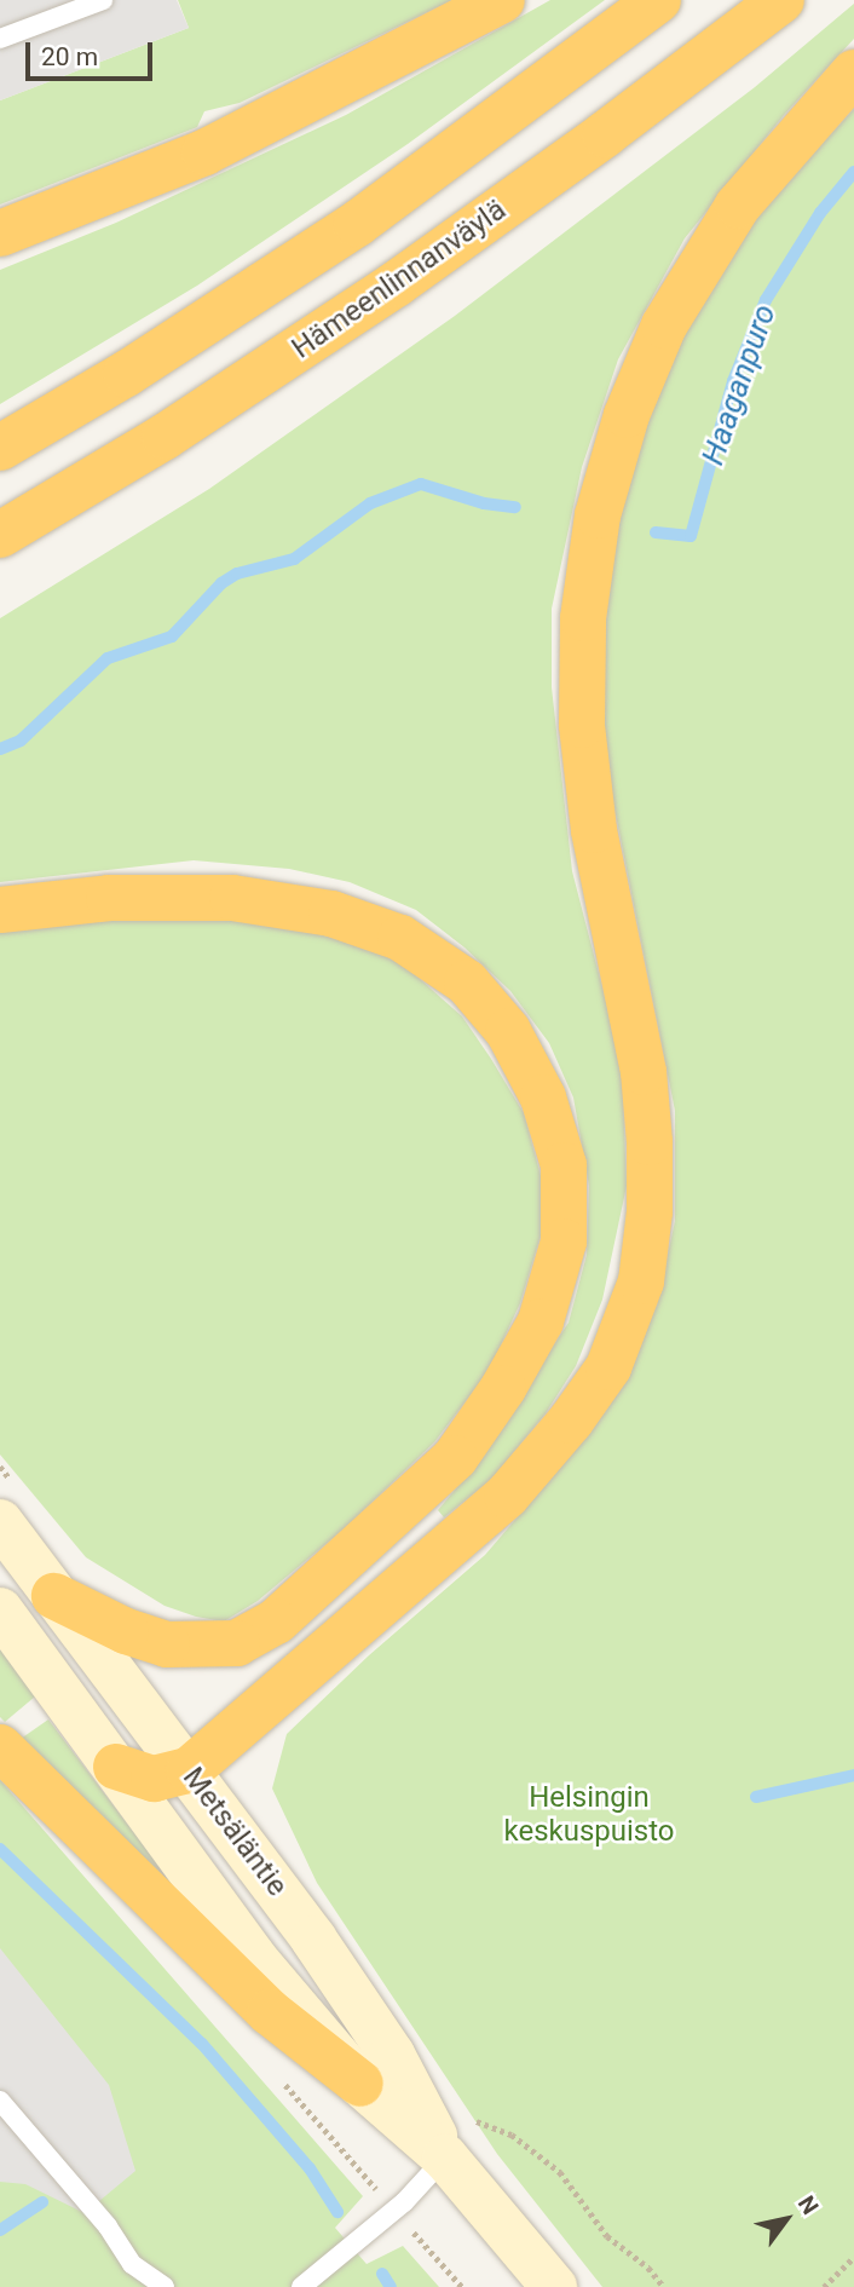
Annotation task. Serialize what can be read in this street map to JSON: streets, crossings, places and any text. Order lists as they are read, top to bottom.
{
  "streets": {
    "highway": ["Hämeenlinnanväylä"],
    "main road": ["Metsäläntie"]
  },
  "water": ["Haaganpuro"],
  "parks": ["Helsingin keskuspuisto"],
  "scale_bar": "20 m",
  "north": "top right"
}
